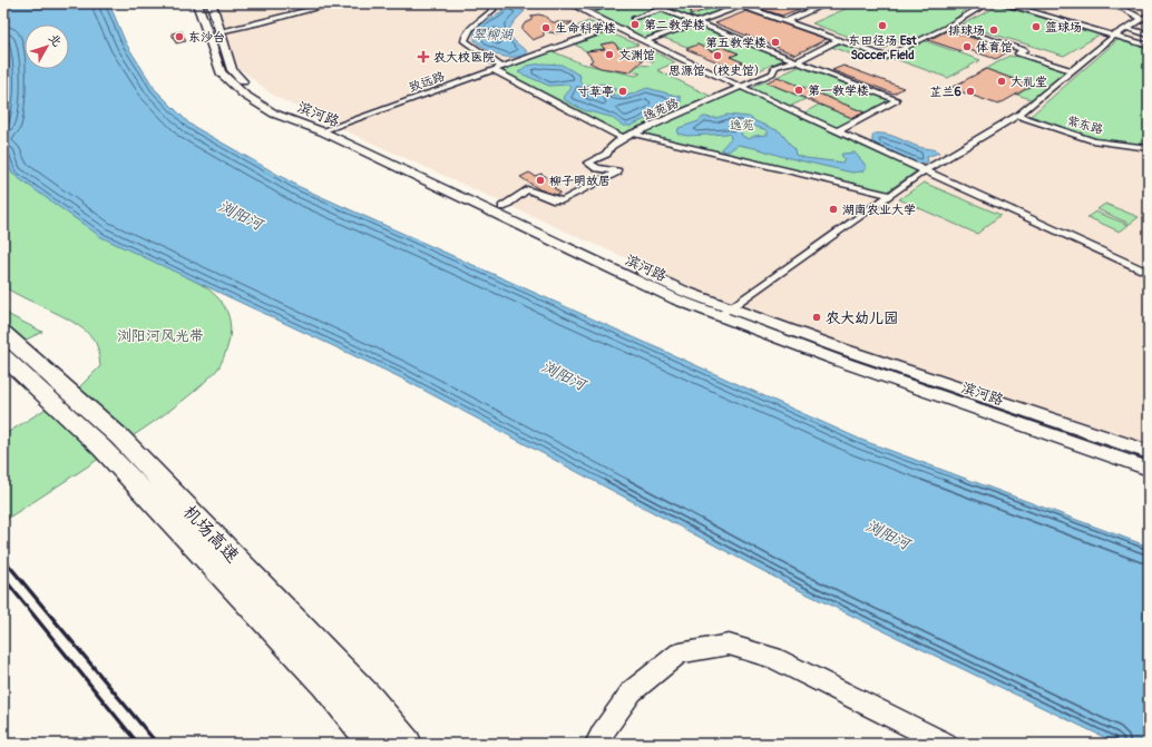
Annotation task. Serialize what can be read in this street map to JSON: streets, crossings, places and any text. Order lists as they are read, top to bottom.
{
  "streets": {
    "highway": ["机场高速"],
    "main road": ["滨河路"],
    "street": ["致远路", "逸苑路", "紫东路"]
  },
  "crossings": [
    ["致远路", "滨河路"],
    ["逸苑路", "滨河路"]
  ],
  "water": ["翠柳湖", "浏阳河"],
  "parks": ["逸苑", "浏阳河风光带"],
  "places": {
    "other": [
      "第二教学楼",
      "东田径场 Est Soccer Field",
      "篮球场",
      "生命科学楼",
      "排球场",
      "东沙台",
      "第五教学楼",
      "体育馆",
      "文渊馆",
      "思源馆（校史馆）",
      "大礼堂",
      "第一教学楼",
      "寸草亭",
      "芷兰6",
      "柳子明故居",
      "湖南农业大学",
      "农大幼儿园"
    ],
    "health": ["农大校医院"]
  },
  "north": "top right"
}
